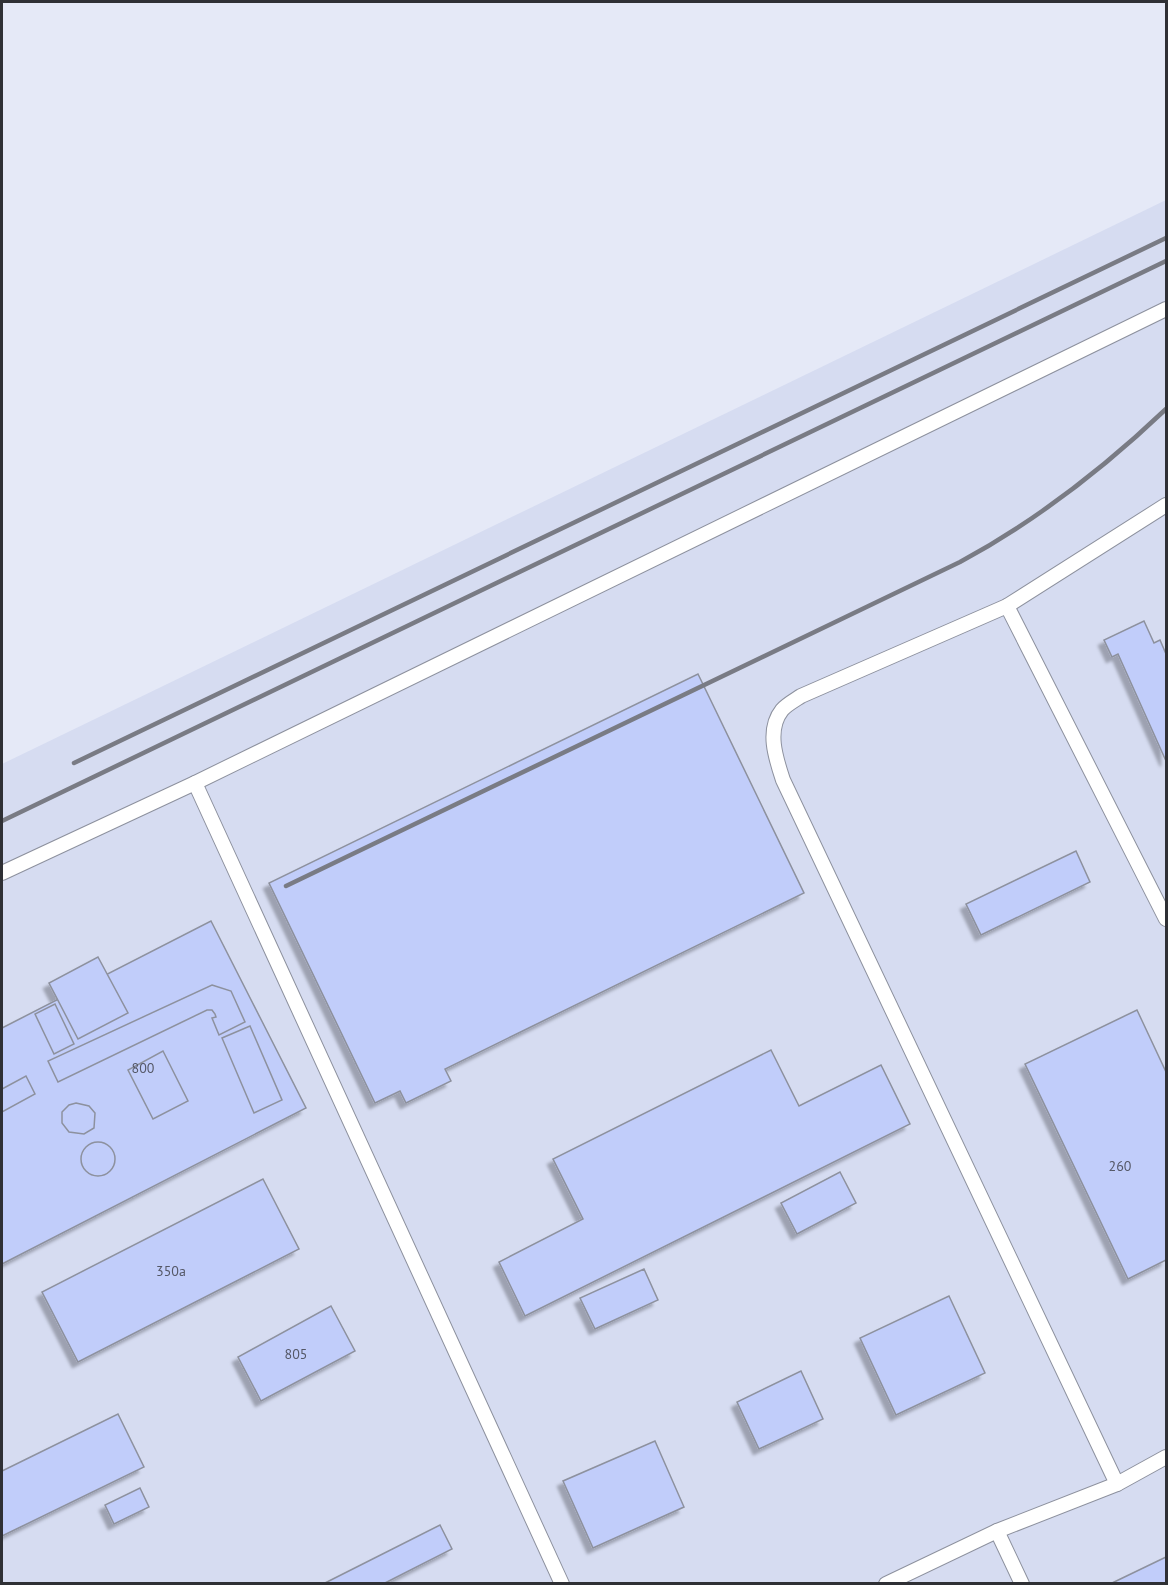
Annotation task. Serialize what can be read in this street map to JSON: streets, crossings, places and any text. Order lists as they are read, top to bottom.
{
  "house_numbers": [
    "800",
    "260",
    "350a",
    "805"
  ]
}
